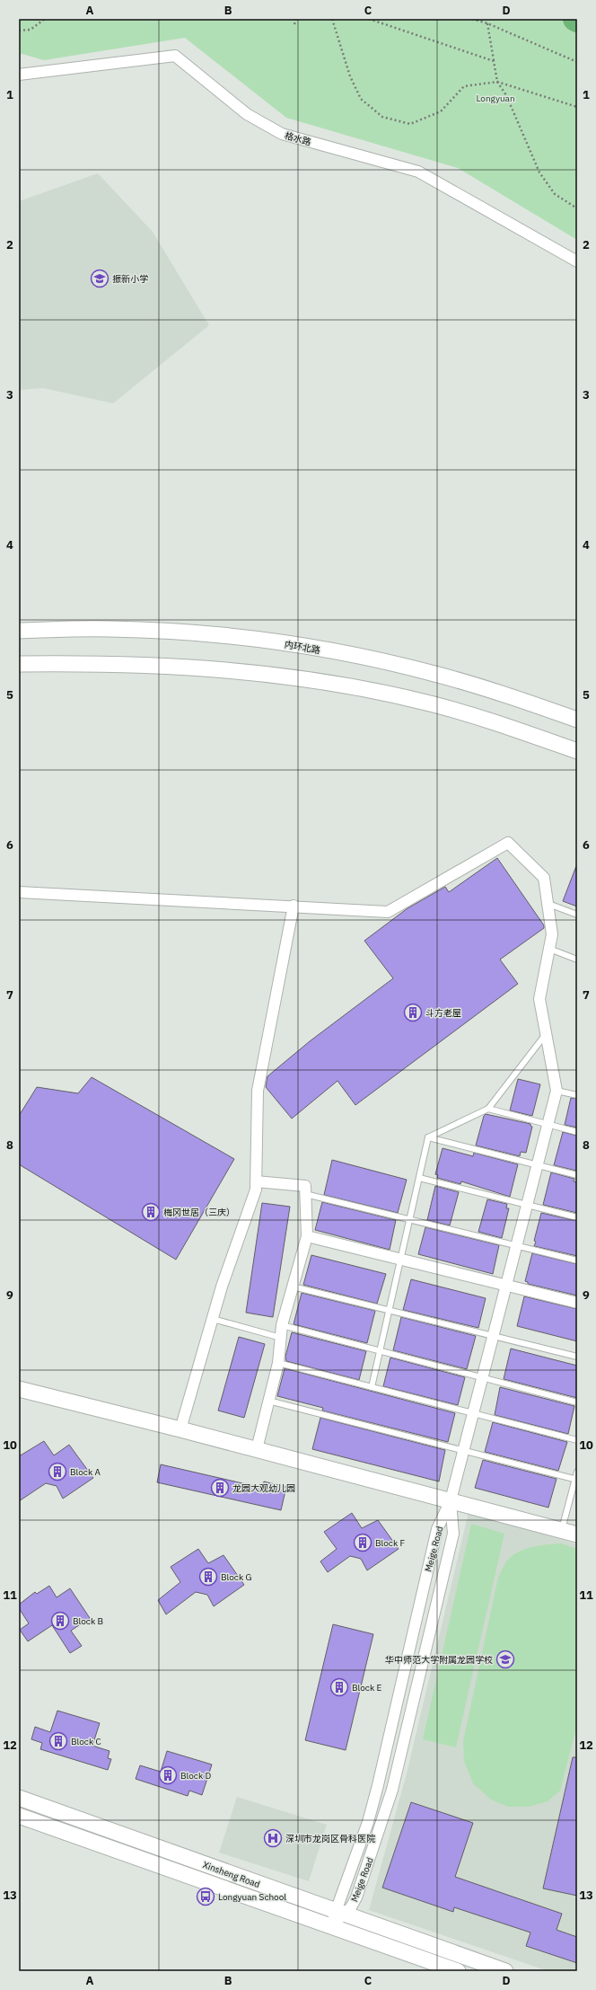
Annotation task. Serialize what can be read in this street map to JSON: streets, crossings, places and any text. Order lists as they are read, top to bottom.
{
  "streets": {
    "main road": ["内环北路", "Xinsheng Road"],
    "street": ["格水路", "Meige Road"]
  },
  "crossings": [
    ["Meige Road", "Xinsheng Road"]
  ],
  "parks": ["Longyuan"],
  "places": {
    "school or university": ["振新小学", "华中师范大学附属龙园学校"],
    "building": [
      "斗方老屋",
      "梅冈世居（三庆）",
      "Block A",
      "龙园大观幼儿园",
      "Block F",
      "Block G",
      "Block B",
      "Block E",
      "Block C",
      "Block D"
    ],
    "hospital": ["深圳市龙岗区骨科医院"],
    "bus stop": ["Longyuan School"]
  },
  "grid": {
    "columns": [
      "A",
      "B",
      "C",
      "D"
    ],
    "rows": [
      "1",
      "2",
      "3",
      "4",
      "5",
      "6",
      "7",
      "8",
      "9",
      "10",
      "11",
      "12",
      "13"
    ]
  }
}
